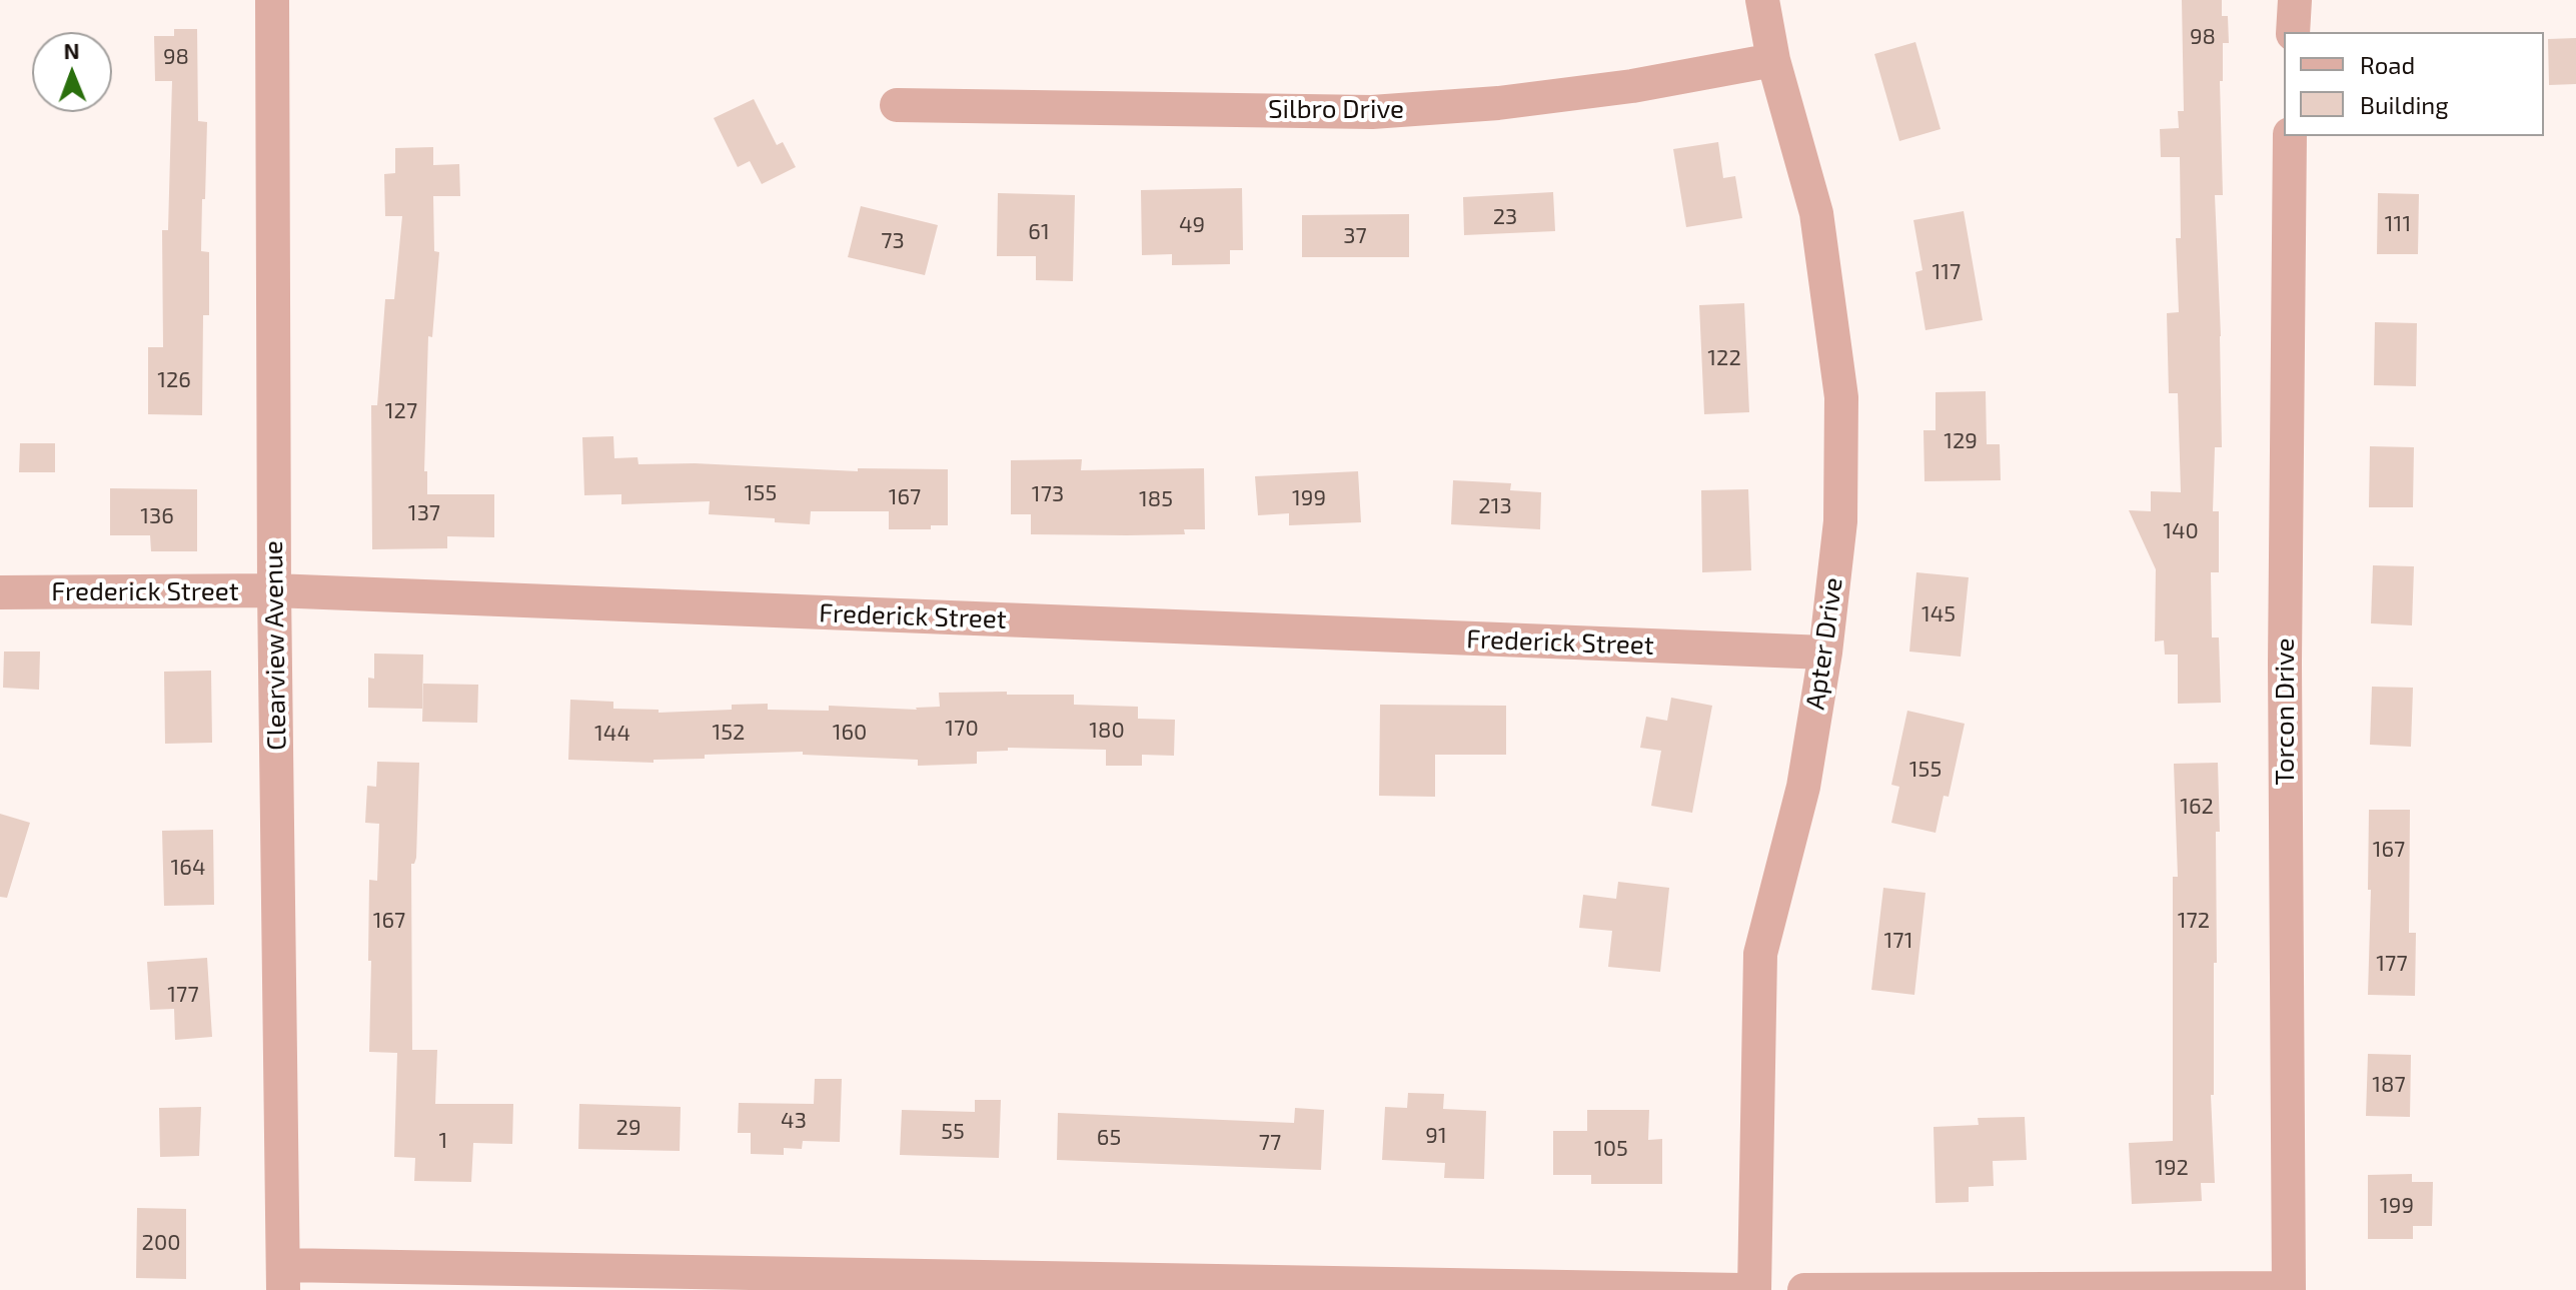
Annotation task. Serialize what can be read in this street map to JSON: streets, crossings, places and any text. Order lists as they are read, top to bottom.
{
  "streets": {
    "street": [
      "Silbro Drive",
      "Frederick Street",
      "Apter Drive",
      "Clearview Avenue",
      "Torcon Drive"
    ]
  },
  "crossings": [
    ["Silbro Drive", "Apter Drive"],
    ["Frederick Street", "Apter Drive"],
    ["Frederick Street", "Clearview Avenue"]
  ],
  "house_numbers": [
    "98",
    "98",
    "23",
    "111",
    "49",
    "61",
    "37",
    "73",
    "117",
    "122",
    "126",
    "127",
    "129",
    "155",
    "173",
    "167",
    "199",
    "185",
    "213",
    "137",
    "136",
    "140",
    "145",
    "170",
    "180",
    "152",
    "160",
    "144",
    "155",
    "162",
    "167",
    "164",
    "167",
    "172",
    "171",
    "177",
    "177",
    "187",
    "43",
    "29",
    "55",
    "91",
    "65",
    "1",
    "77",
    "105",
    "192",
    "199",
    "200"
  ],
  "legend": ["Road", "Building"],
  "north": "top"
}
